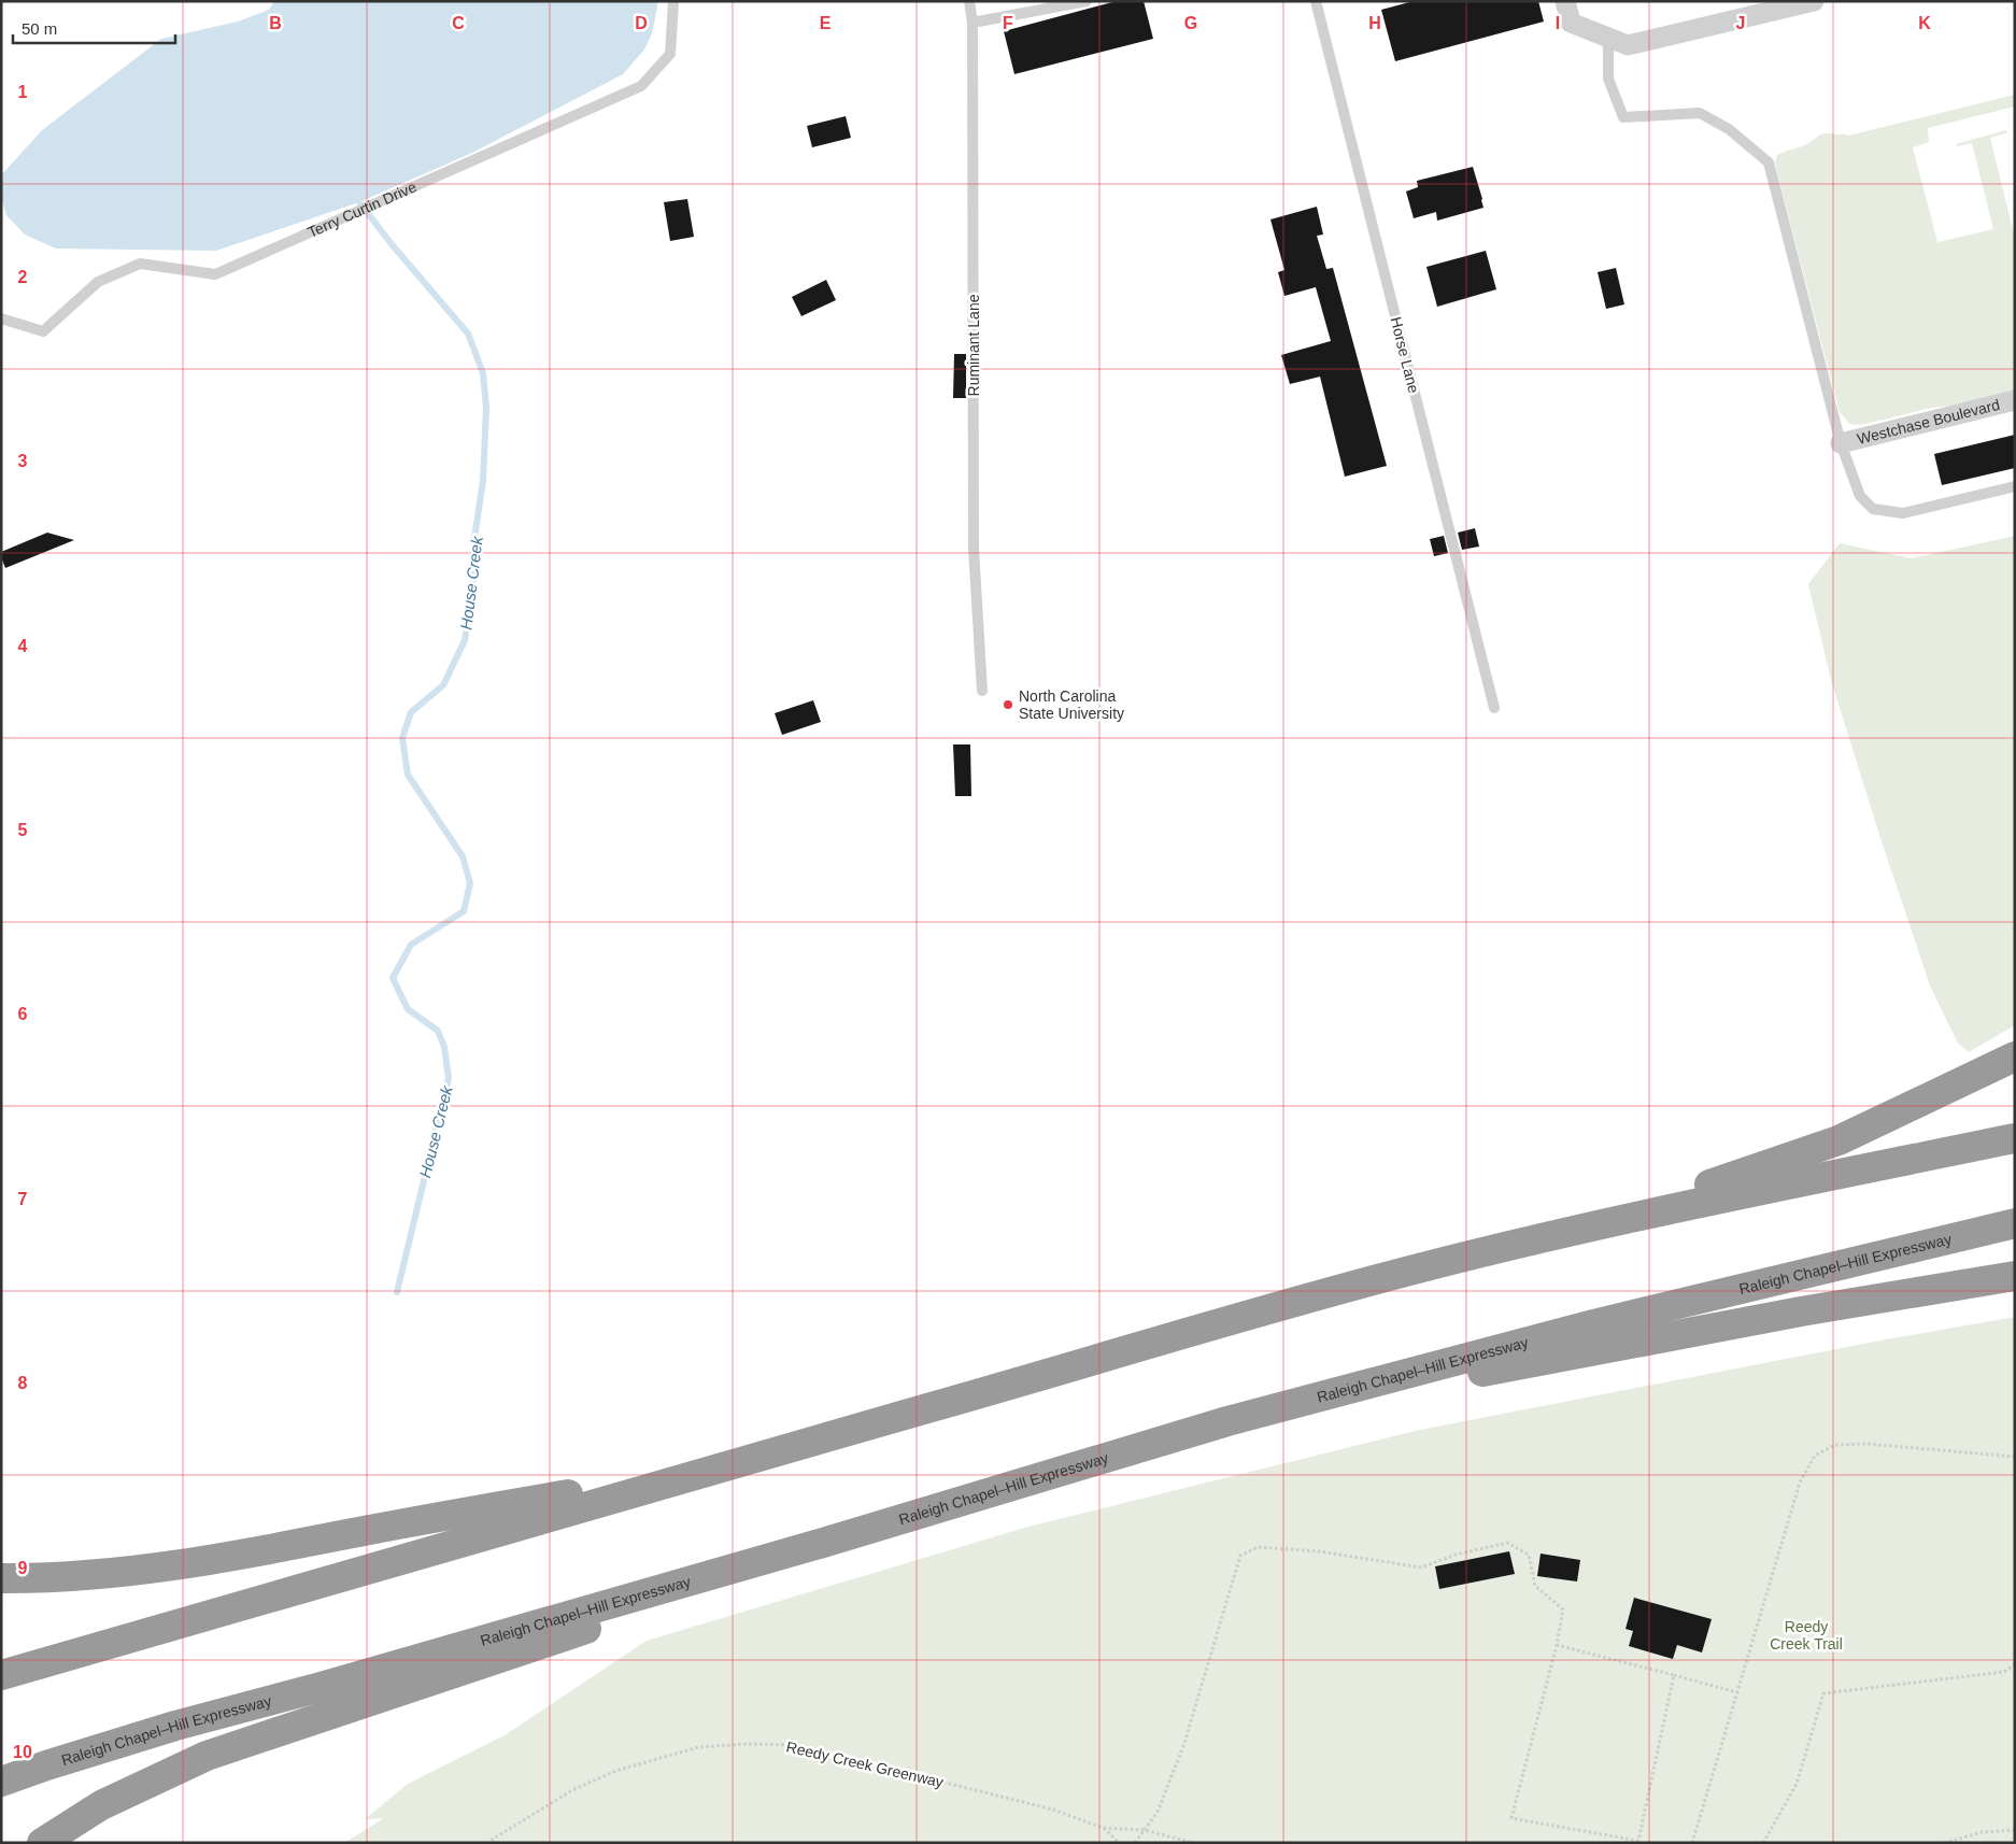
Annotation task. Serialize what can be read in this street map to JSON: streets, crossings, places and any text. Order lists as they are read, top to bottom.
{
  "streets": {
    "highway": ["Raleigh Chapel–Hill Expressway"],
    "street": ["Westchase Boulevard"],
    "lane": ["Terry Curtin Drive", "Ruminant Lane", "Horse Lane"],
    "path": ["Reedy Creek Greenway"]
  },
  "water": ["House Creek"],
  "parks": ["Reedy Creek Trail"],
  "places": ["North Carolina State University"],
  "scale_bar": "50 m",
  "grid": {
    "columns": [
      "B",
      "C",
      "D",
      "E",
      "F",
      "G",
      "H",
      "I",
      "J",
      "K"
    ],
    "rows": [
      "1",
      "2",
      "3",
      "4",
      "5",
      "6",
      "7",
      "8",
      "9",
      "10"
    ]
  }
}
